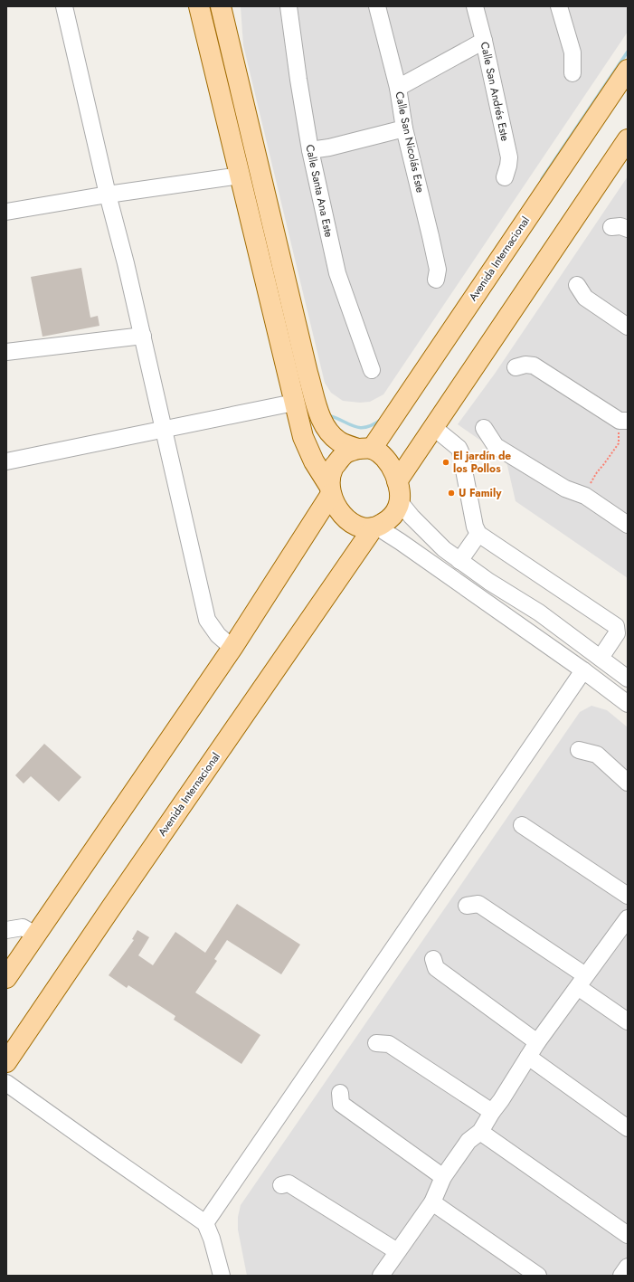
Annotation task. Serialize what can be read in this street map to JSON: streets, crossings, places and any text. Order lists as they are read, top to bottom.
{
  "streets": {
    "main road": ["Avenida Internacional"],
    "street": ["Calle San Andrés Este", "Calle San Nicolás Este", "Calle Santa Ana Este"]
  },
  "places": ["El jardín de los Pollos", "U Family"]
}
